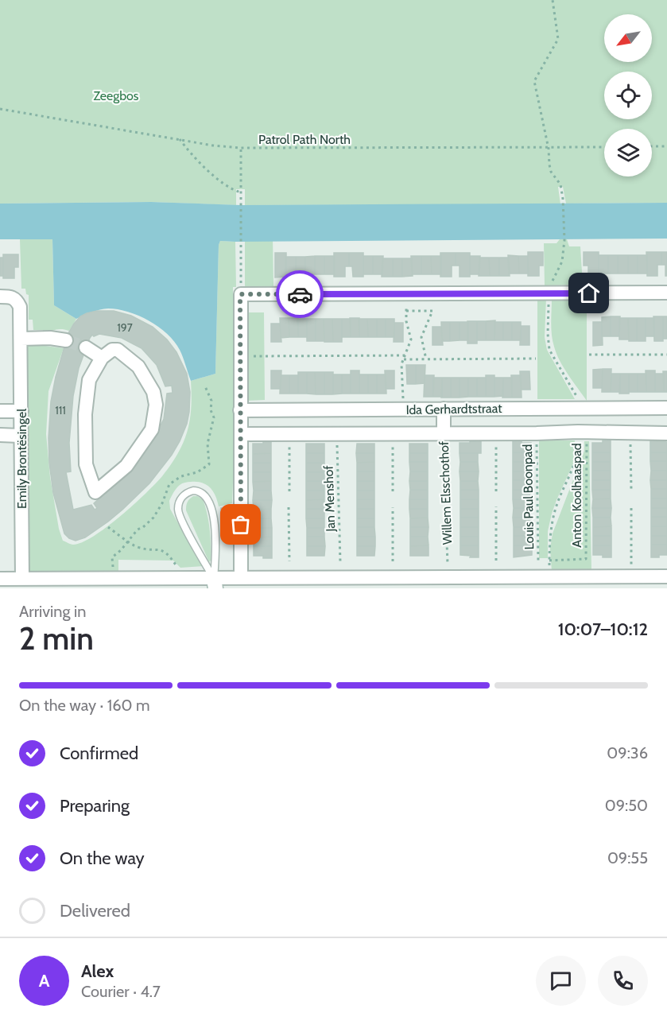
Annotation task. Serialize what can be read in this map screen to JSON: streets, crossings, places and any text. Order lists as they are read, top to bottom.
{
  "streets": {
    "street": ["Ida Gerhardtstraat", "Emily Brontësingel", "Willem Elsschothof"],
    "path": [
      "Patrol Path North",
      "Anton Koolhaaspad",
      "Louis Paul Boonpad",
      "Jan Menshof"
    ]
  },
  "crossings": [
    ["Ida Gerhardtstraat", "Willem Elsschothof"],
    ["Ida Gerhardtstraat", "Anton Koolhaaspad"],
    ["Ida Gerhardtstraat", "Louis Paul Boonpad"],
    ["Ida Gerhardtstraat", "Jan Menshof"]
  ],
  "parks": ["Zeegbos"],
  "house_numbers": ["197", "111"],
  "north": "bottom left",
  "page": {
    "heading": ["2 min", "Arriving in", "10:07–10:12"],
    "panel": ["Alex", "Courier · 4.7"],
    "bar": "On the way · 160 m",
    "list": [
      ["Confirmed", "09:36"],
      ["Preparing", "09:50"],
      ["On the way", "09:55"],
      "Delivered"
    ],
    "round": "A"
  }
}
